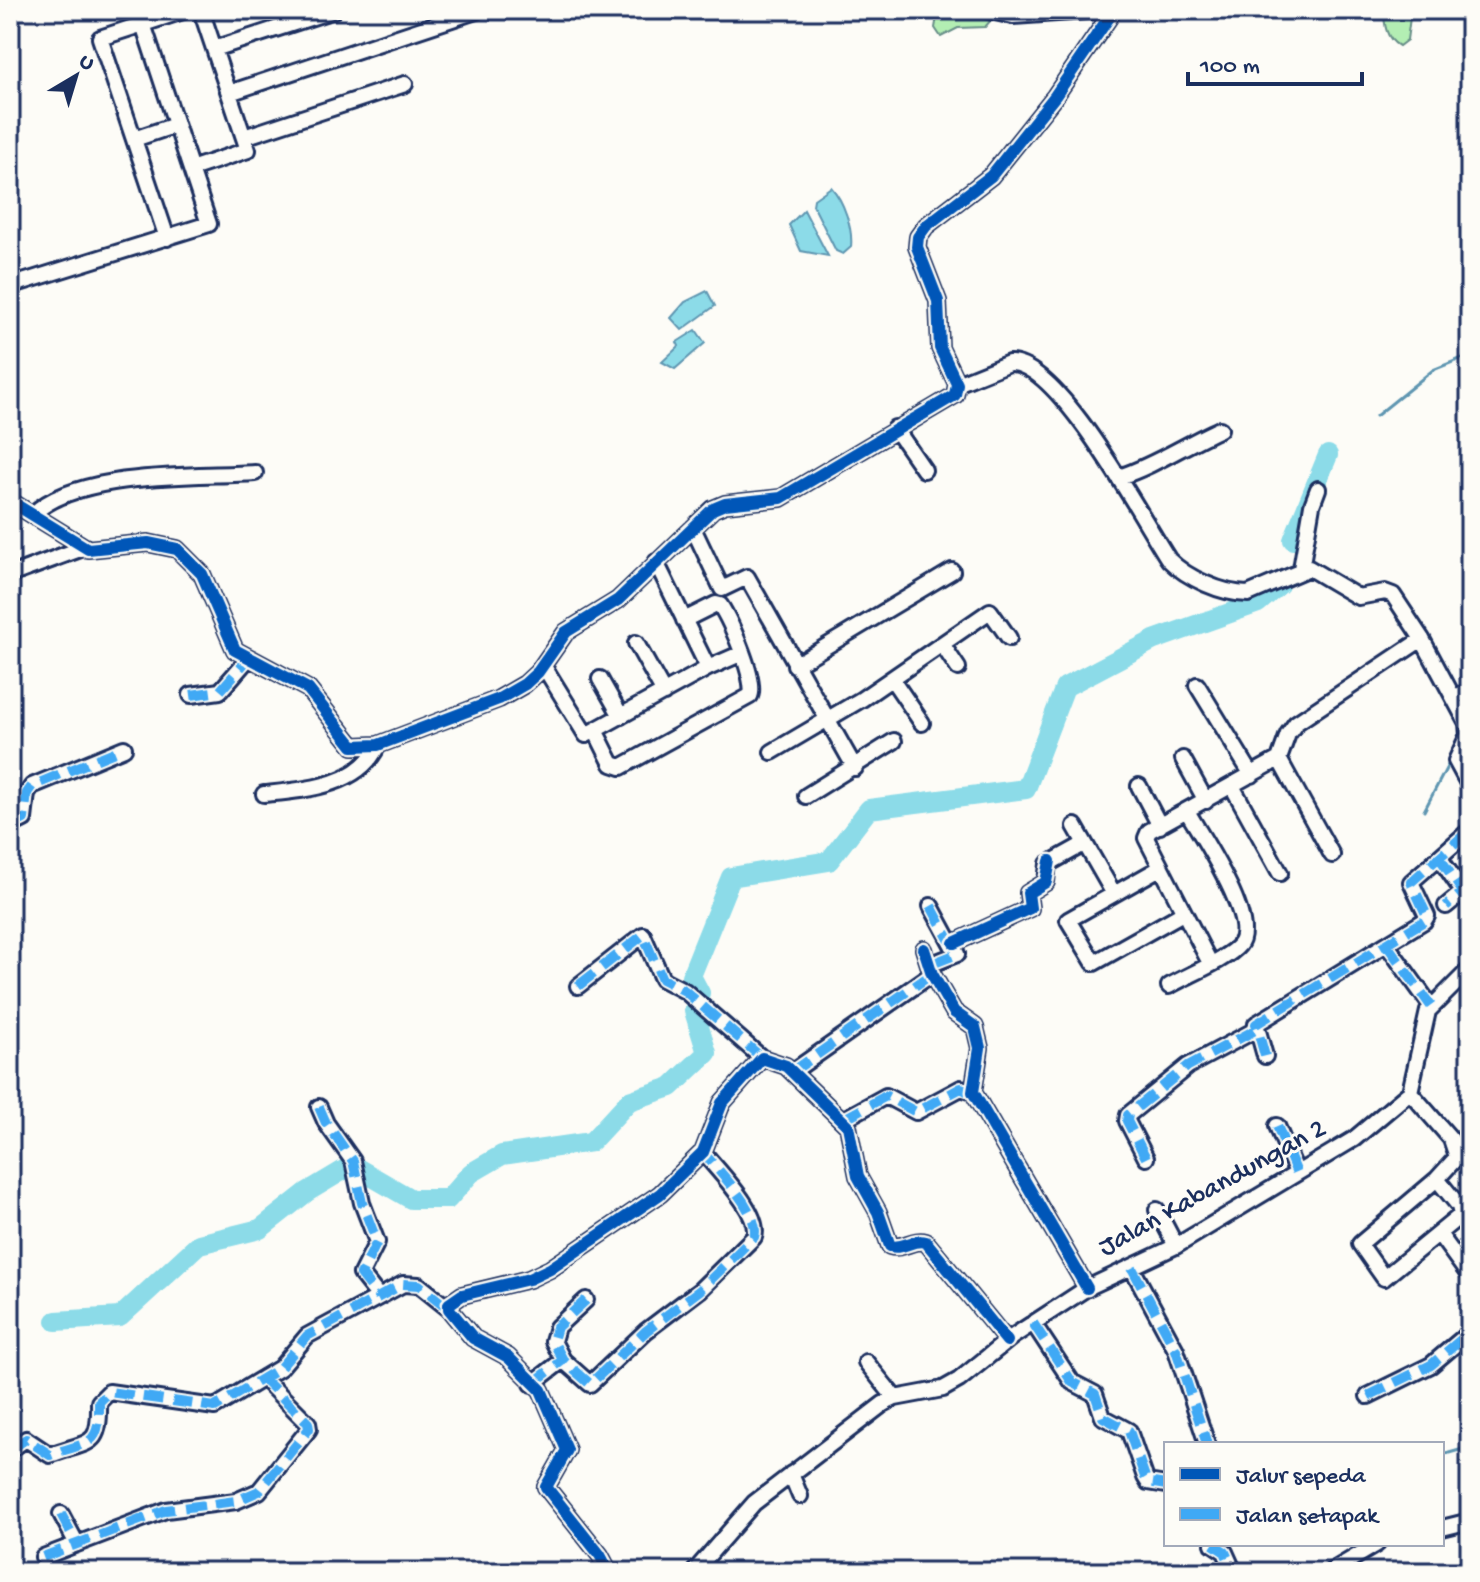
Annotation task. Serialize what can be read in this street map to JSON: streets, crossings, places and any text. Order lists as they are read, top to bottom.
{
  "streets": {
    "street": ["Jalan Kabandungan 2"]
  },
  "legend": ["Jalur sepeda", "Jalan setapak"],
  "scale_bar": "100 m",
  "north": "top right"
}
